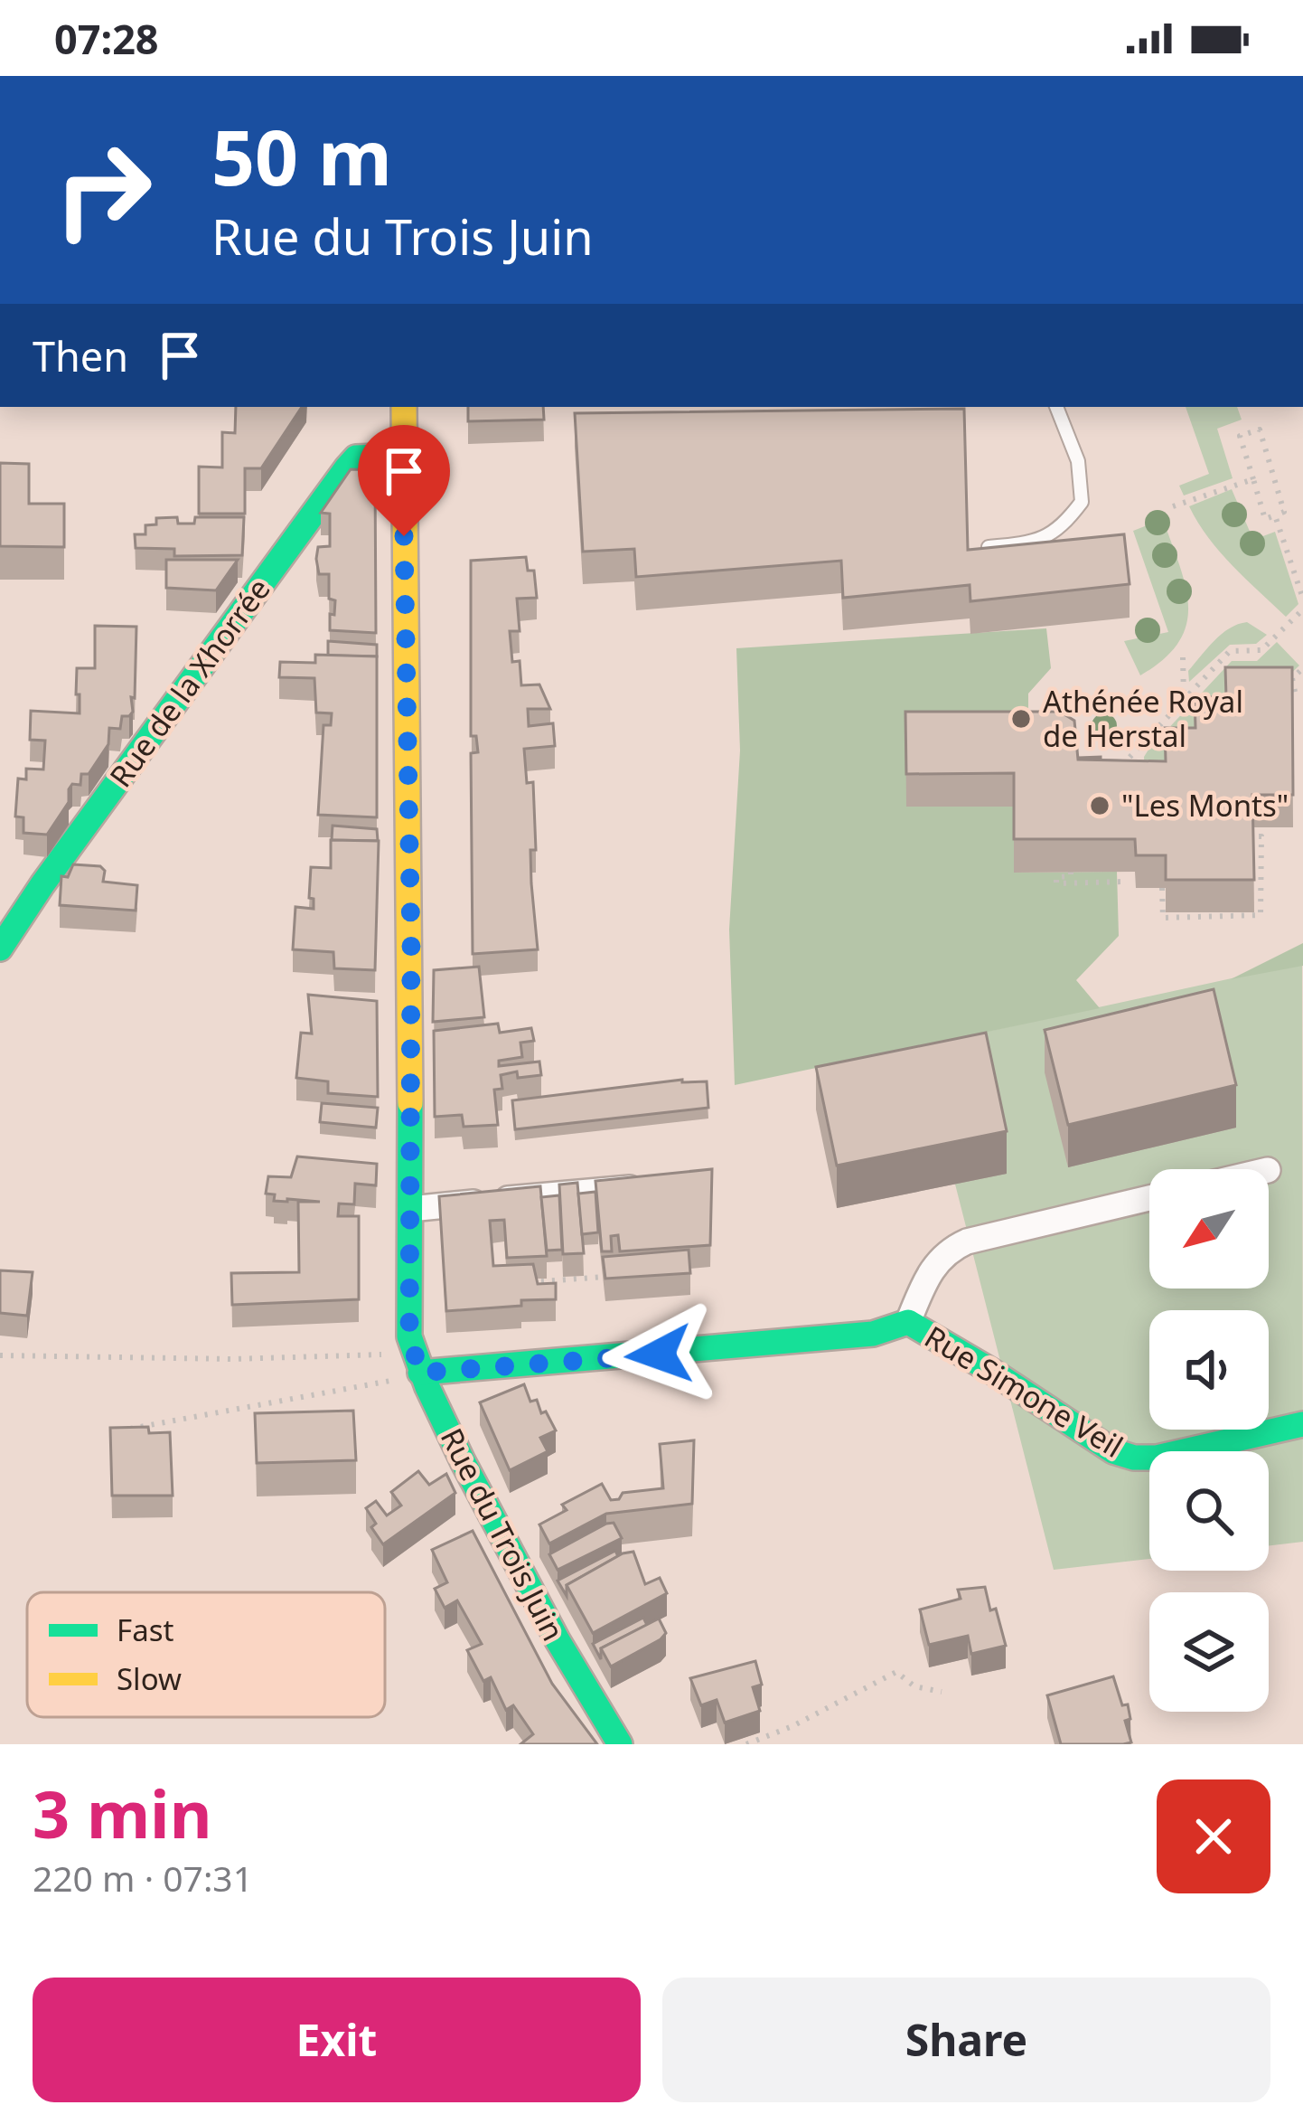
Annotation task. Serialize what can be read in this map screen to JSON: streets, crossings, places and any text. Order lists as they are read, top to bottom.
{
  "streets": {
    "street": ["Rue de la Xhorrée", "Rue Simone Veil", "Rue du Trois Juin"]
  },
  "crossings": [
    ["Rue de la Xhorrée", "Rue du Trois Juin"],
    ["Rue Simone Veil", "Rue du Trois Juin"]
  ],
  "places": ["Athénée Royal de Herstal", "\"Les Monts\""],
  "legend": ["Fast", "Slow"],
  "north": "bottom left",
  "page": {
    "status": "07:28",
    "turn": ["50 m", "Rue du Trois Juin"],
    "then": "Then",
    "heading": ["3 min", "220 m · 07:31"],
    "buttons": ["Exit", "Share"]
  }
}
